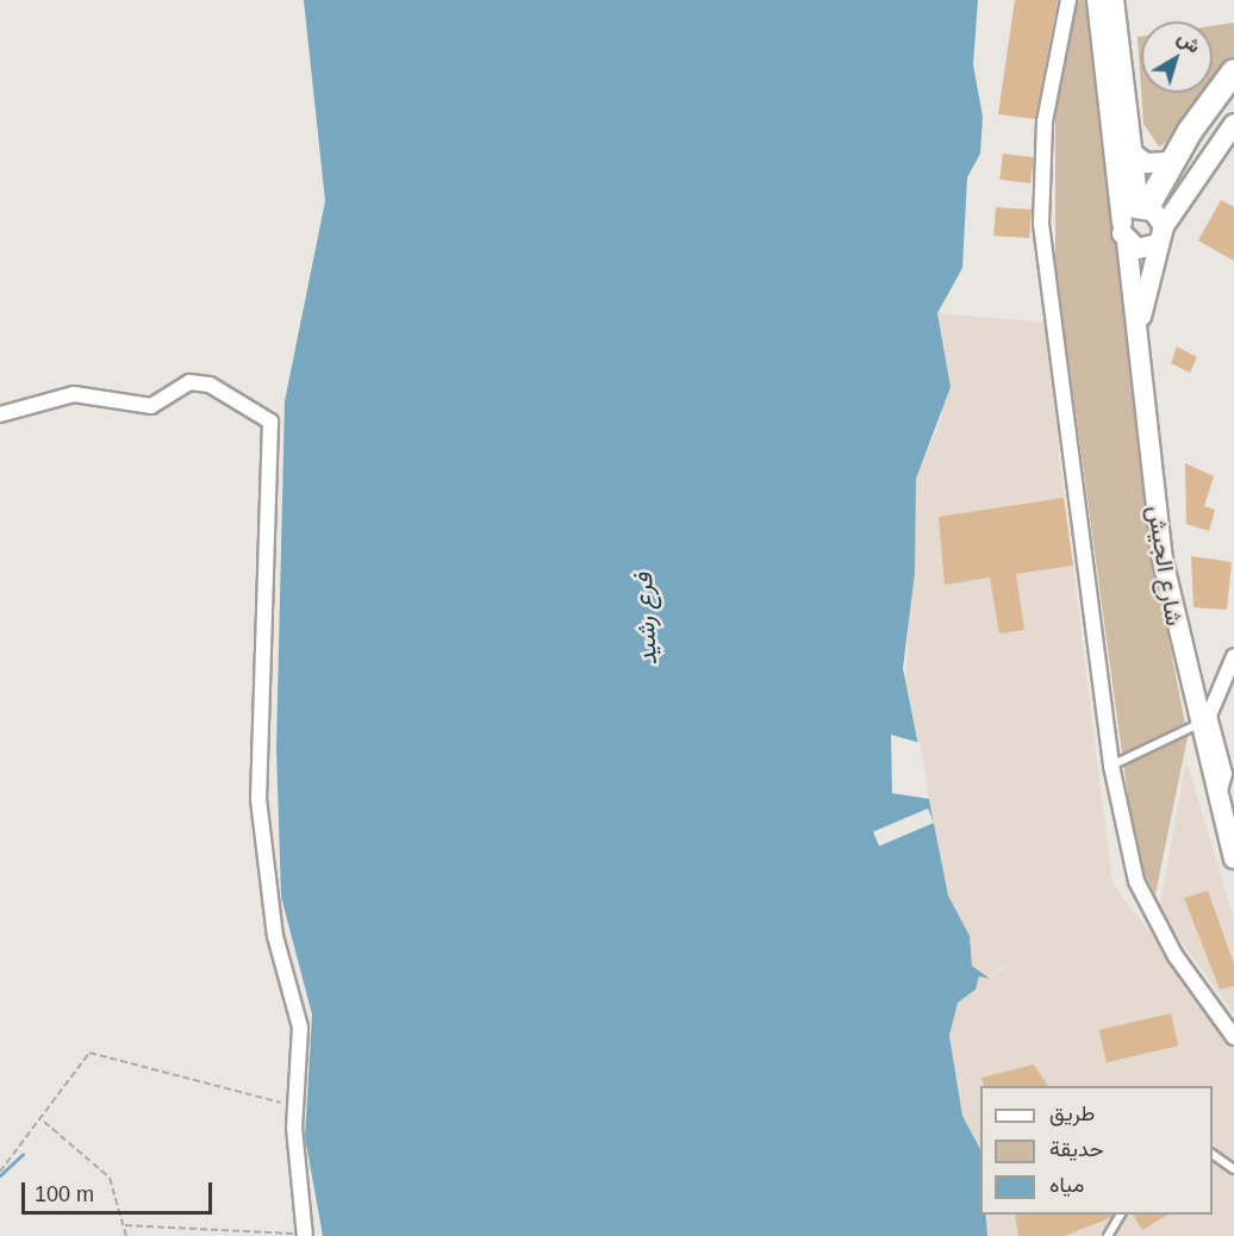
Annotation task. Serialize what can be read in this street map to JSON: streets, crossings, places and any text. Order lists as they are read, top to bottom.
{
  "streets": {
    "main road": ["شارع الجيش"]
  },
  "water": ["فرع رشيد"],
  "legend": ["طريق", "حديقة", "مياه"],
  "scale_bar": "100 m",
  "north": "top right"
}
